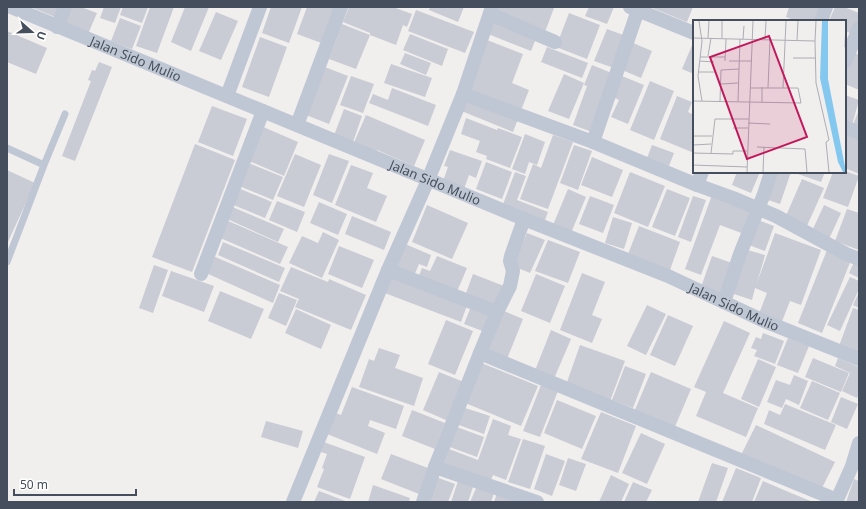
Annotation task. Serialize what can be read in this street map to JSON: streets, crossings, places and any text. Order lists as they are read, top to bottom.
{
  "streets": {
    "street": ["Jalan Sido Mulio"]
  },
  "scale_bar": "50 m",
  "north": "right"
}
